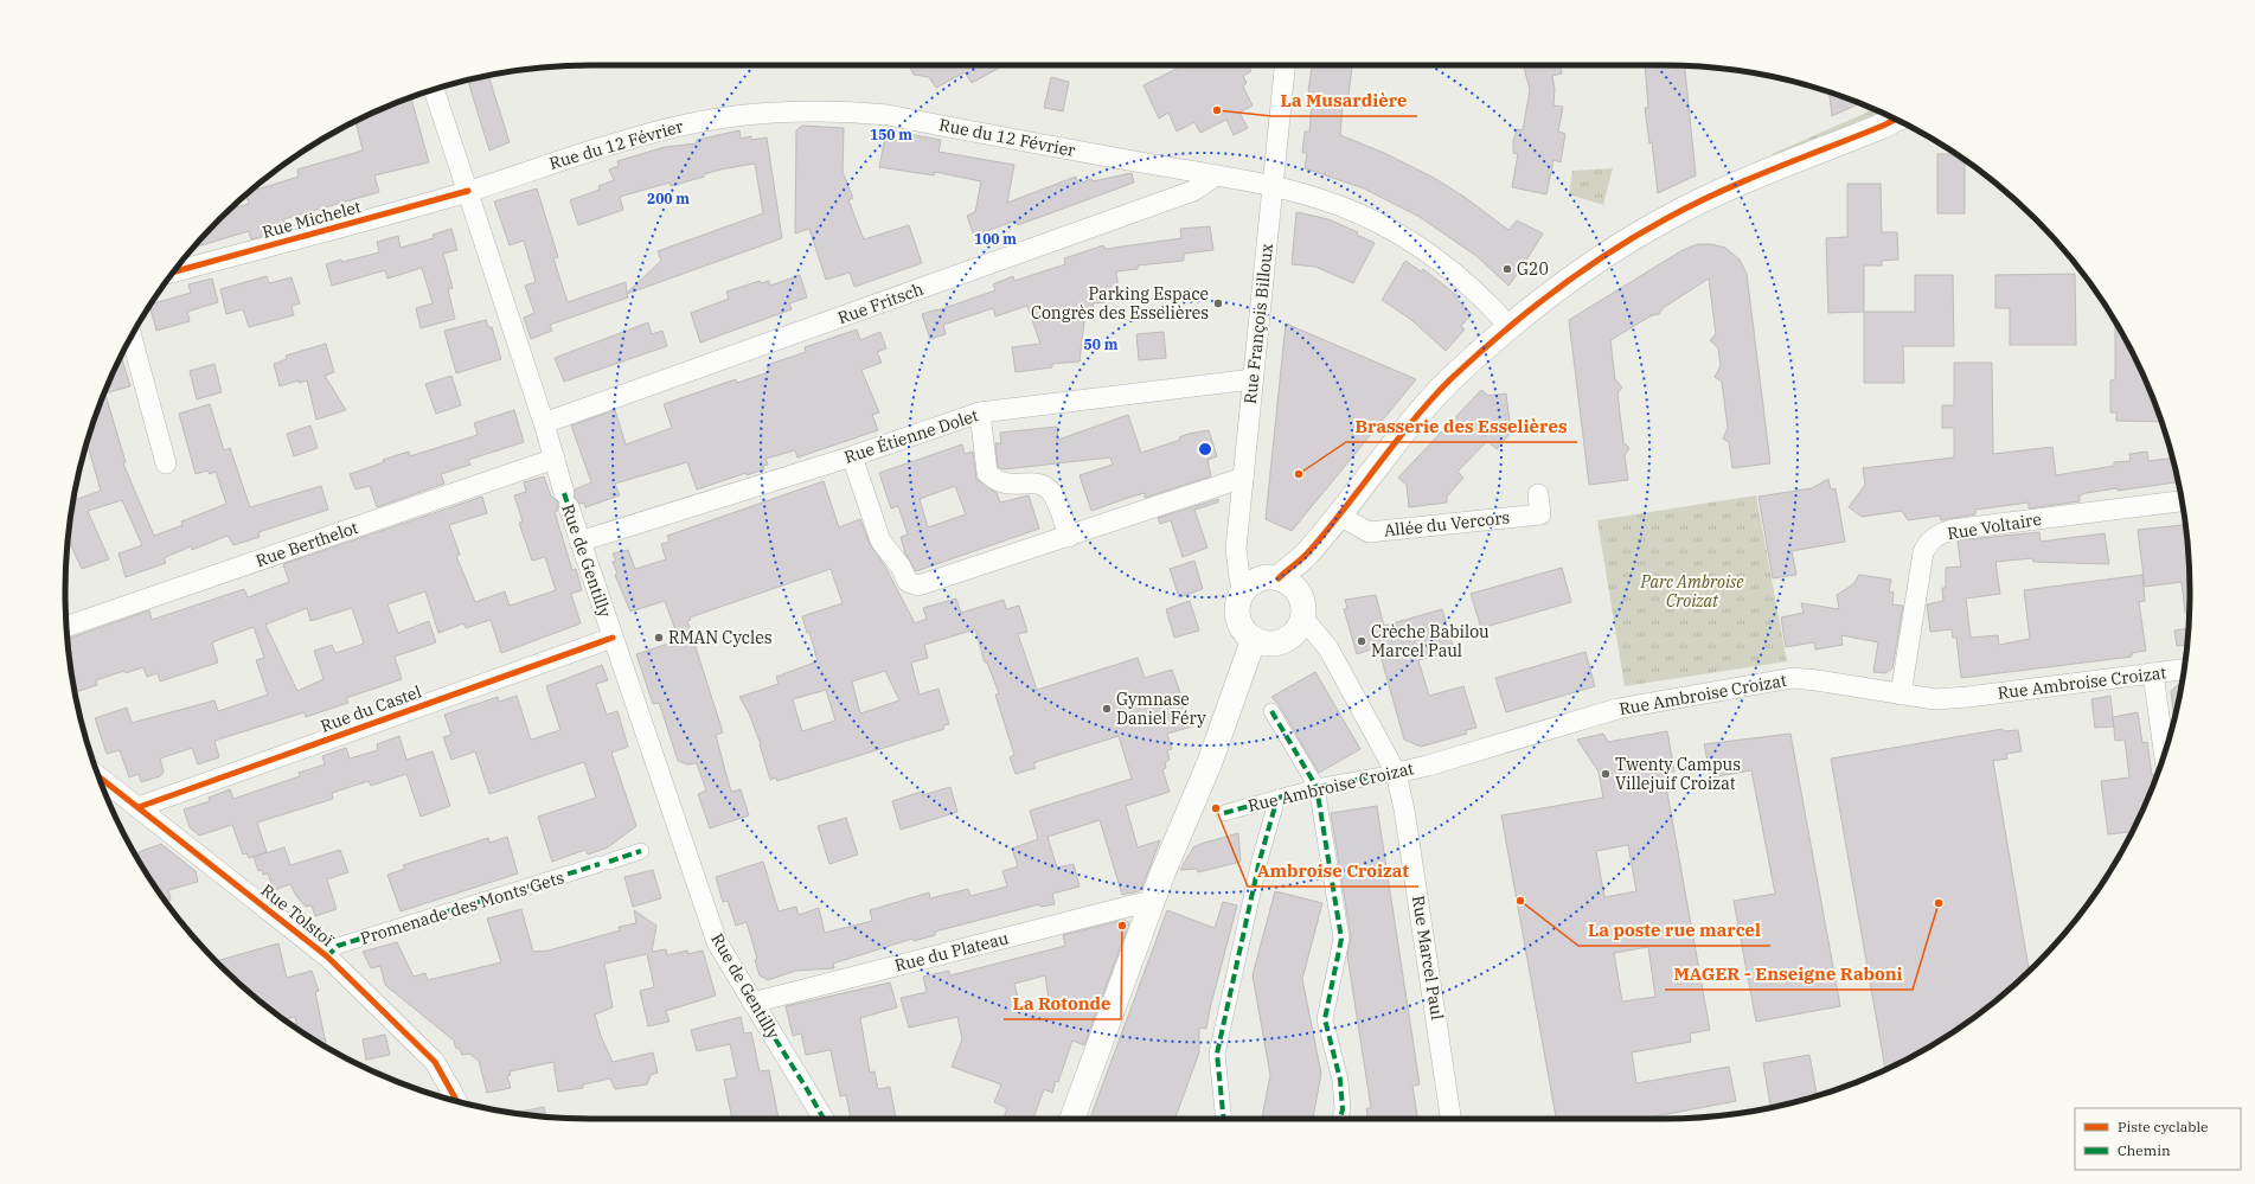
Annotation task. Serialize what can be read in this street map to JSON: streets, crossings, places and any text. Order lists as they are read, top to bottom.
{
  "streets": {
    "street": [
      "Rue du 12 Février",
      "Rue Michelet",
      "Rue Fritsch",
      "Rue François Billoux",
      "Rue Étienne Dolet",
      "Allée du Vercors",
      "Rue Voltaire",
      "Rue Berthelot",
      "Rue de Gentilly",
      "Rue Ambroise Croizat",
      "Rue du Castel",
      "Promenade des Monts Gets",
      "Rue Tolstoï",
      "Rue du Plateau",
      "Rue Marcel Paul"
    ]
  },
  "crossings": [
    ["Rue du 12 Février", "Rue Michelet"],
    ["Rue du 12 Février", "Rue Fritsch"],
    ["Rue du 12 Février", "Rue François Billoux"],
    ["Rue du 12 Février", "Rue de Gentilly"],
    ["Rue Michelet", "Rue de Gentilly"],
    ["Rue Fritsch", "Rue de Gentilly"],
    ["Rue François Billoux", "Rue Étienne Dolet"],
    ["Rue François Billoux", "Rue Marcel Paul"],
    ["Rue Étienne Dolet", "Rue de Gentilly"],
    ["Rue Voltaire", "Rue Ambroise Croizat"],
    ["Rue Berthelot", "Rue de Gentilly"],
    ["Rue de Gentilly", "Rue du Castel"],
    ["Rue de Gentilly", "Rue du Plateau"],
    ["Rue Ambroise Croizat", "Rue Marcel Paul"],
    ["Rue du Castel", "Rue Tolstoï"],
    ["Promenade des Monts Gets", "Rue Tolstoï"]
  ],
  "parks": ["Parc Ambroise Croizat"],
  "places": [
    "La Musardière",
    "G20",
    "Parking Espace Congrès des Esselières",
    "Brasserie des Esselières",
    "RMAN Cycles",
    "Crèche Babilou Marcel Paul",
    "Gymnase Daniel Féry",
    "Twenty Campus Villejuif Croizat",
    "Ambroise Croizat",
    "La poste rue marcel",
    "MAGER - Enseigne Raboni",
    "La Rotonde"
  ],
  "legend": ["Piste cyclable", "Chemin"],
  "rings": [
    "150 m",
    "200 m",
    "100 m",
    "50 m"
  ]
}
